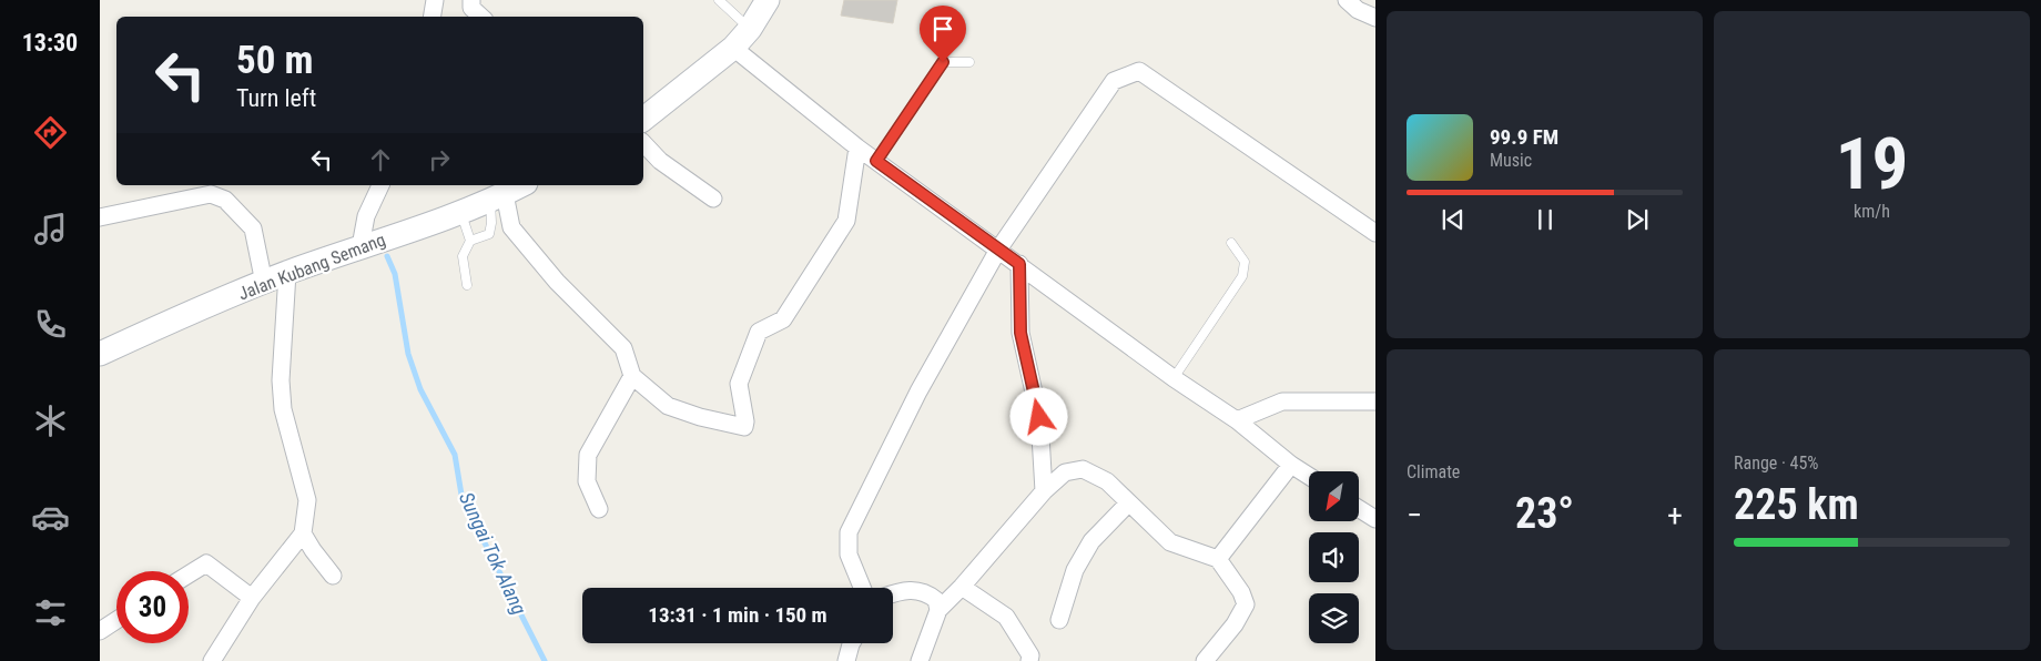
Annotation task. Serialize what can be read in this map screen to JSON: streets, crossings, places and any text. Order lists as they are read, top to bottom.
{
  "streets": {
    "main road": ["Jalan Kubang Semang"]
  },
  "water": ["Sungai Tok Alang"],
  "north": "bottom left",
  "page": {
    "tabs": "13:30",
    "tile": [
      ["19", "km/h"],
      "Climate",
      ["Range · 45%", "225 km"]
    ],
    "turn": ["50 m", "Turn left"],
    "song": ["99.9 FM", "Music"],
    "heat": ["−", "23°", "+"],
    "limit": "30",
    "trip": "13:31 · 1 min · 150 m"
  }
}
